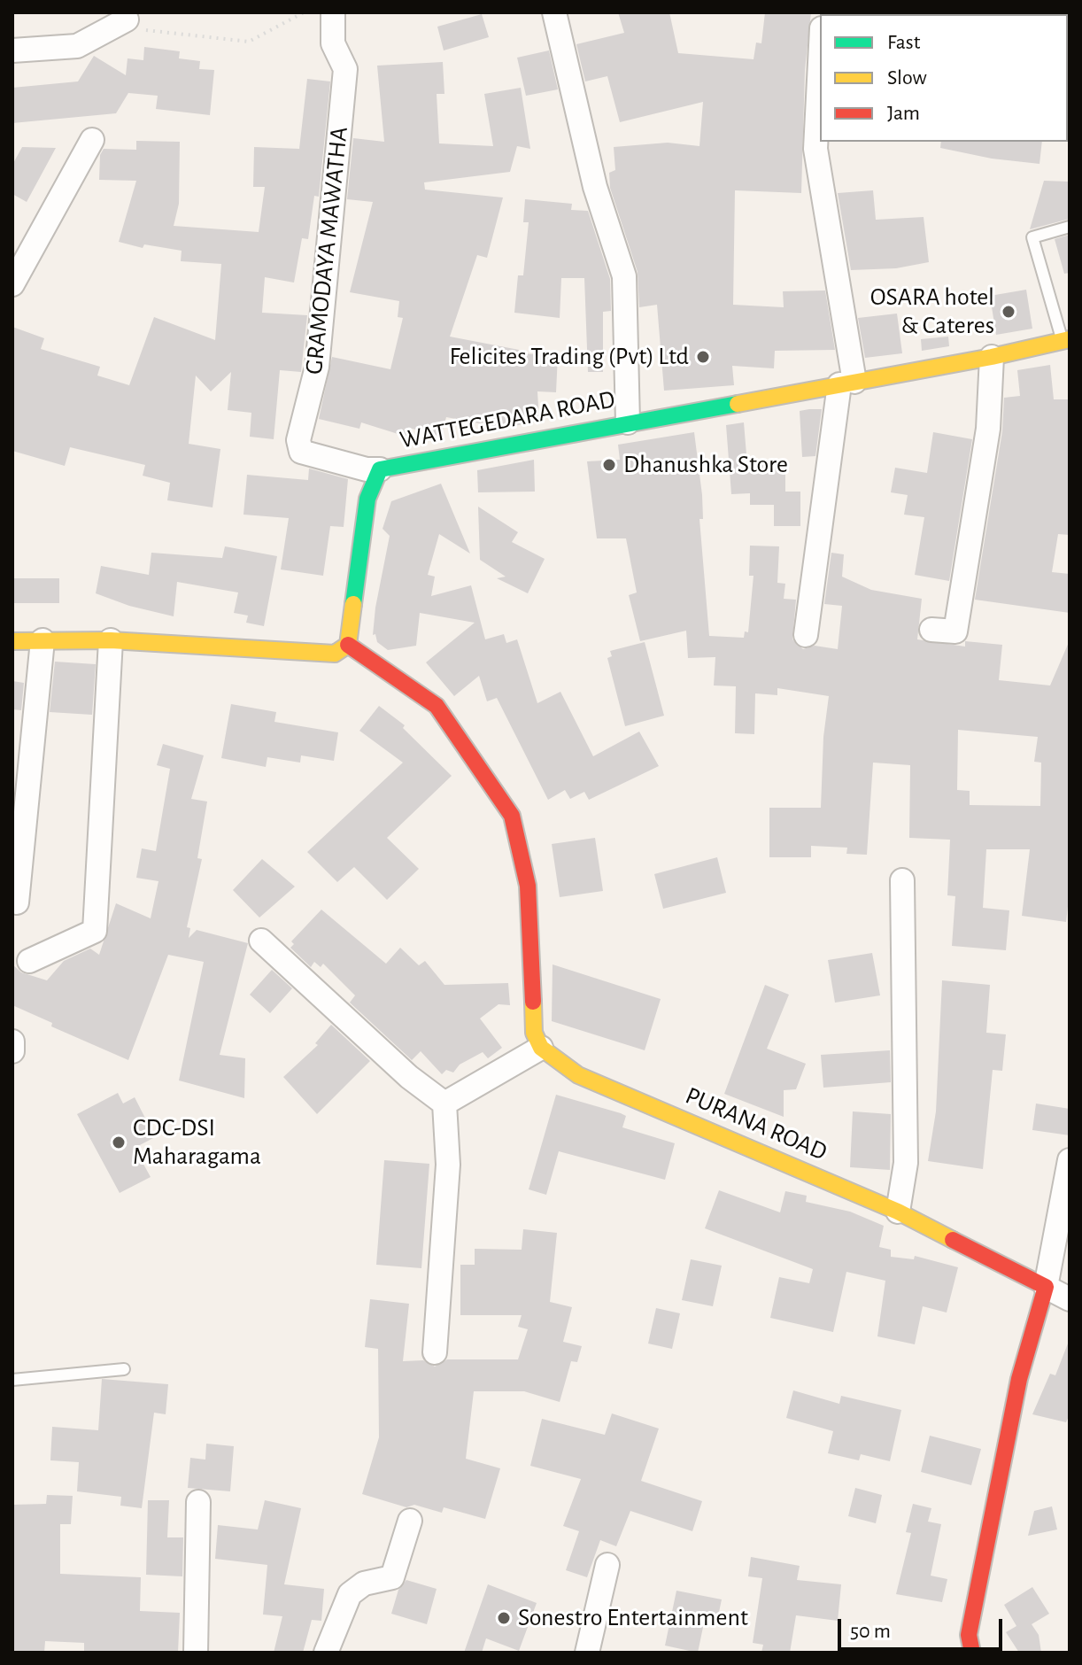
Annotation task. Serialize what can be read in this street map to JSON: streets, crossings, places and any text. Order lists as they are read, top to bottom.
{
  "streets": {
    "street": ["GRAMODAYA MAWATHA", "WATTEGEDARA ROAD", "PURANA ROAD"]
  },
  "crossings": [
    ["GRAMODAYA MAWATHA", "WATTEGEDARA ROAD"]
  ],
  "places": [
    "OSARA hotel & Cateres",
    "Felicites Trading (Pvt) Ltd",
    "Dhanushka Store",
    "CDC-DSI Maharagama",
    "Sonestro Entertainment"
  ],
  "legend": ["Fast", "Slow", "Jam"],
  "scale_bar": "50 m"
}
